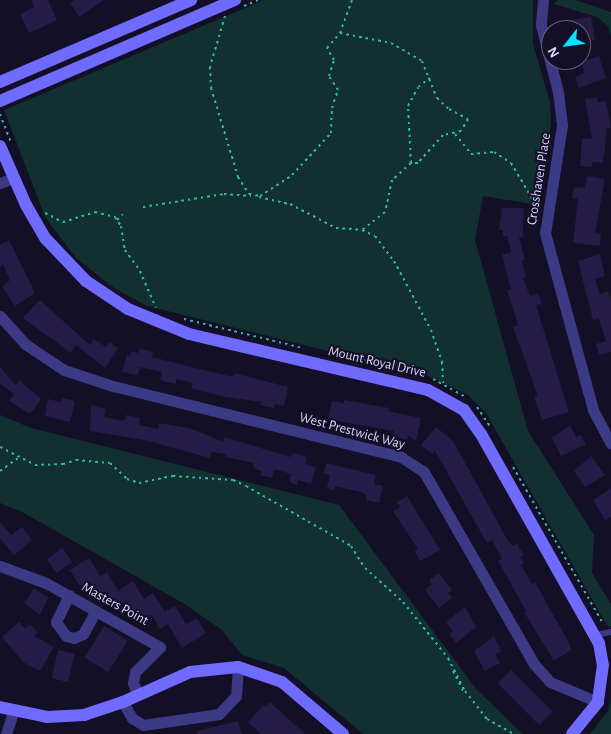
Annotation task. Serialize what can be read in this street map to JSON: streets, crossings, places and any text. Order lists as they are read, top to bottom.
{
  "streets": {
    "street": [
      "Crosshaven Place",
      "Mount Royal Drive",
      "West Prestwick Way",
      "Masters Point"
    ]
  },
  "crossings": [
    ["Mount Royal Drive", "West Prestwick Way"]
  ],
  "north": "bottom left"
}
